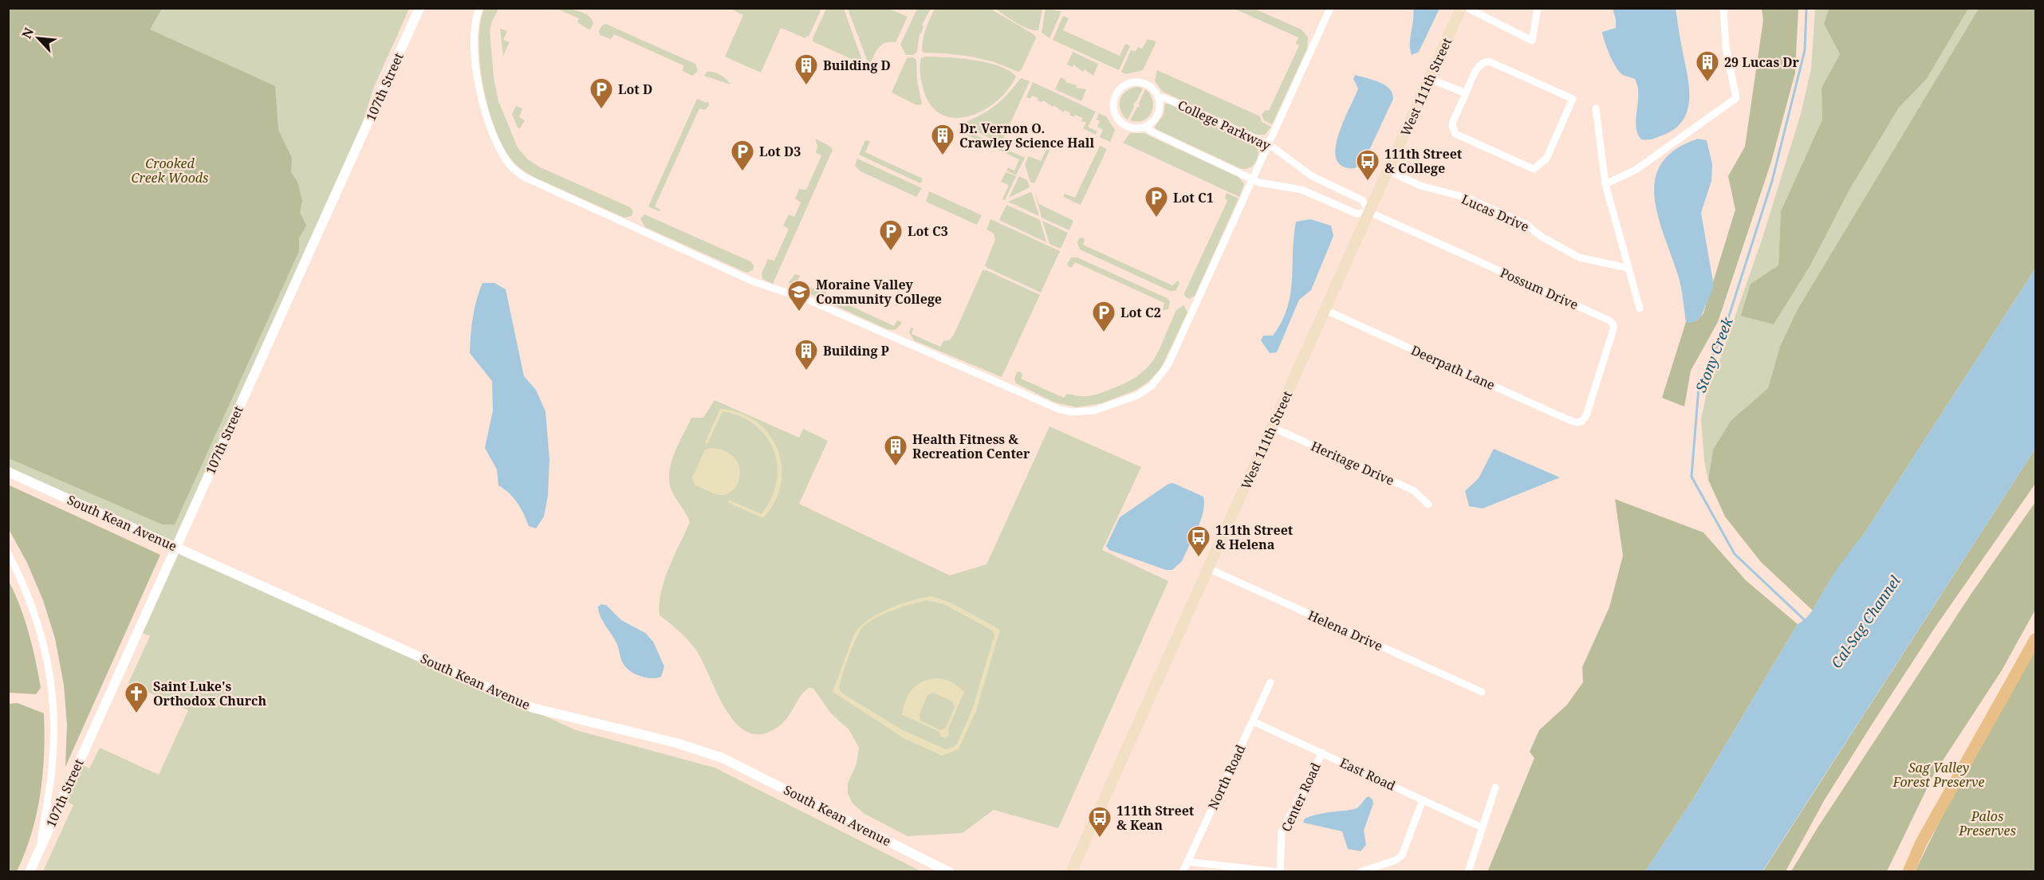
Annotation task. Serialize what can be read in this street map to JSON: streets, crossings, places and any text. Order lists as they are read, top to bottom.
{
  "streets": {
    "main road": ["West 111th Street"],
    "street": [
      "107th Street",
      "College Parkway",
      "Lucas Drive",
      "Possum Drive",
      "Deerpath Lane",
      "Heritage Drive",
      "South Kean Avenue",
      "Helena Drive",
      "East Road",
      "North Road",
      "Center Road"
    ]
  },
  "crossings": [
    ["107th Street", "South Kean Avenue"],
    ["West 111th Street", "College Parkway"],
    ["West 111th Street", "Lucas Drive"],
    ["West 111th Street", "Possum Drive"],
    ["West 111th Street", "Deerpath Lane"],
    ["West 111th Street", "Heritage Drive"],
    ["West 111th Street", "Helena Drive"],
    ["College Parkway", "Possum Drive"],
    ["Possum Drive", "Deerpath Lane"],
    ["East Road", "North Road"],
    ["East Road", "Center Road"]
  ],
  "water": ["Stony Creek", "Cal-Sag Channel"],
  "parks": ["Crooked Creek Woods", "Sag Valley Forest Preserve", "Palos Preserves"],
  "places": {
    "building": [
      "29 Lucas Dr",
      "Building D",
      "Dr. Vernon O. Crawley Science Hall",
      "Building P",
      "Health Fitness & Recreation Center"
    ],
    "parking": [
      "Lot D",
      "Lot D3",
      "Lot C1",
      "Lot C3",
      "Lot C2"
    ],
    "bus stop": ["111th Street & College", "111th Street & Helena", "111th Street & Kean"],
    "school or university": ["Moraine Valley Community College"],
    "church": ["Saint Luke's Orthodox Church"]
  },
  "north": "top left"
}
